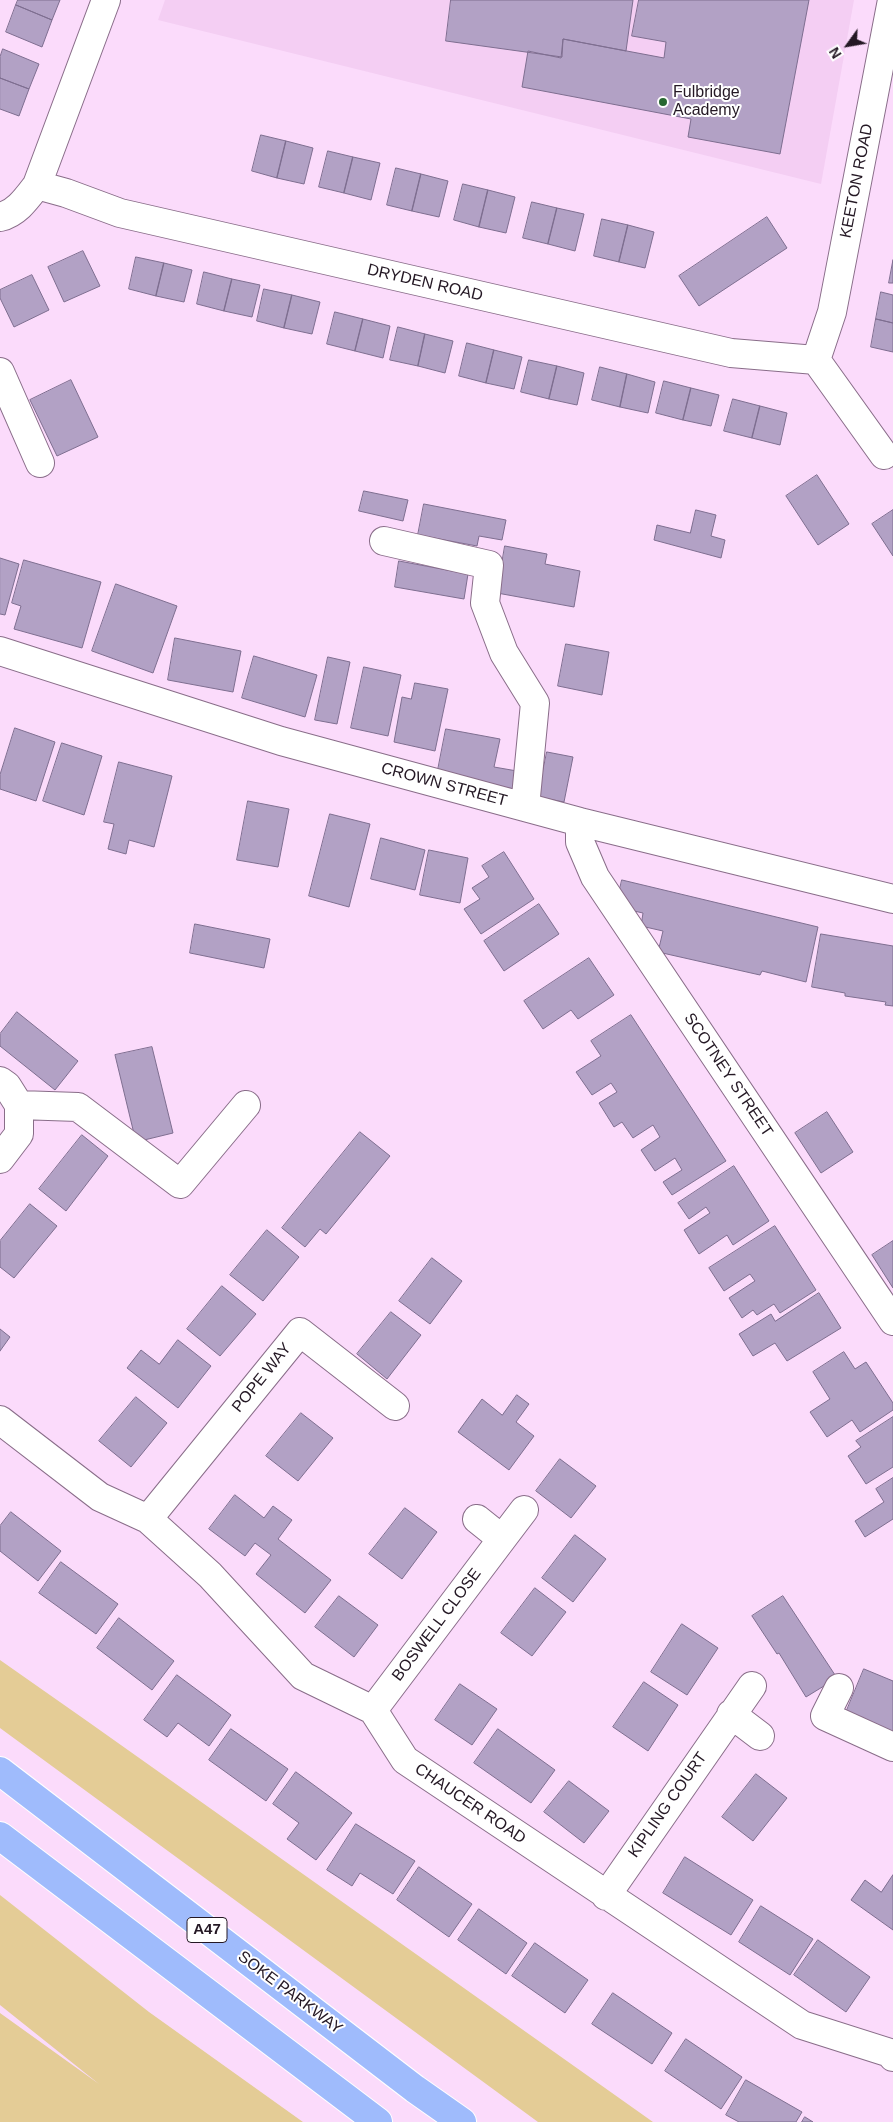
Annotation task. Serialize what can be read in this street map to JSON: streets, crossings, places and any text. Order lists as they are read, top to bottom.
{
  "streets": {
    "highway": ["A47", "SOKE PARKWAY"],
    "street": [
      "KEETON ROAD",
      "DRYDEN ROAD",
      "CROWN STREET",
      "SCOTNEY STREET",
      "POPE WAY",
      "BOSWELL CLOSE",
      "CHAUCER ROAD",
      "KIPLING COURT"
    ]
  },
  "crossings": [
    ["KEETON ROAD", "DRYDEN ROAD"],
    ["CROWN STREET", "SCOTNEY STREET"],
    ["BOSWELL CLOSE", "CHAUCER ROAD"],
    ["CHAUCER ROAD", "KIPLING COURT"],
    ["A47", "SOKE PARKWAY"]
  ],
  "places": ["Fulbridge Academy"],
  "north": "bottom left"
}
